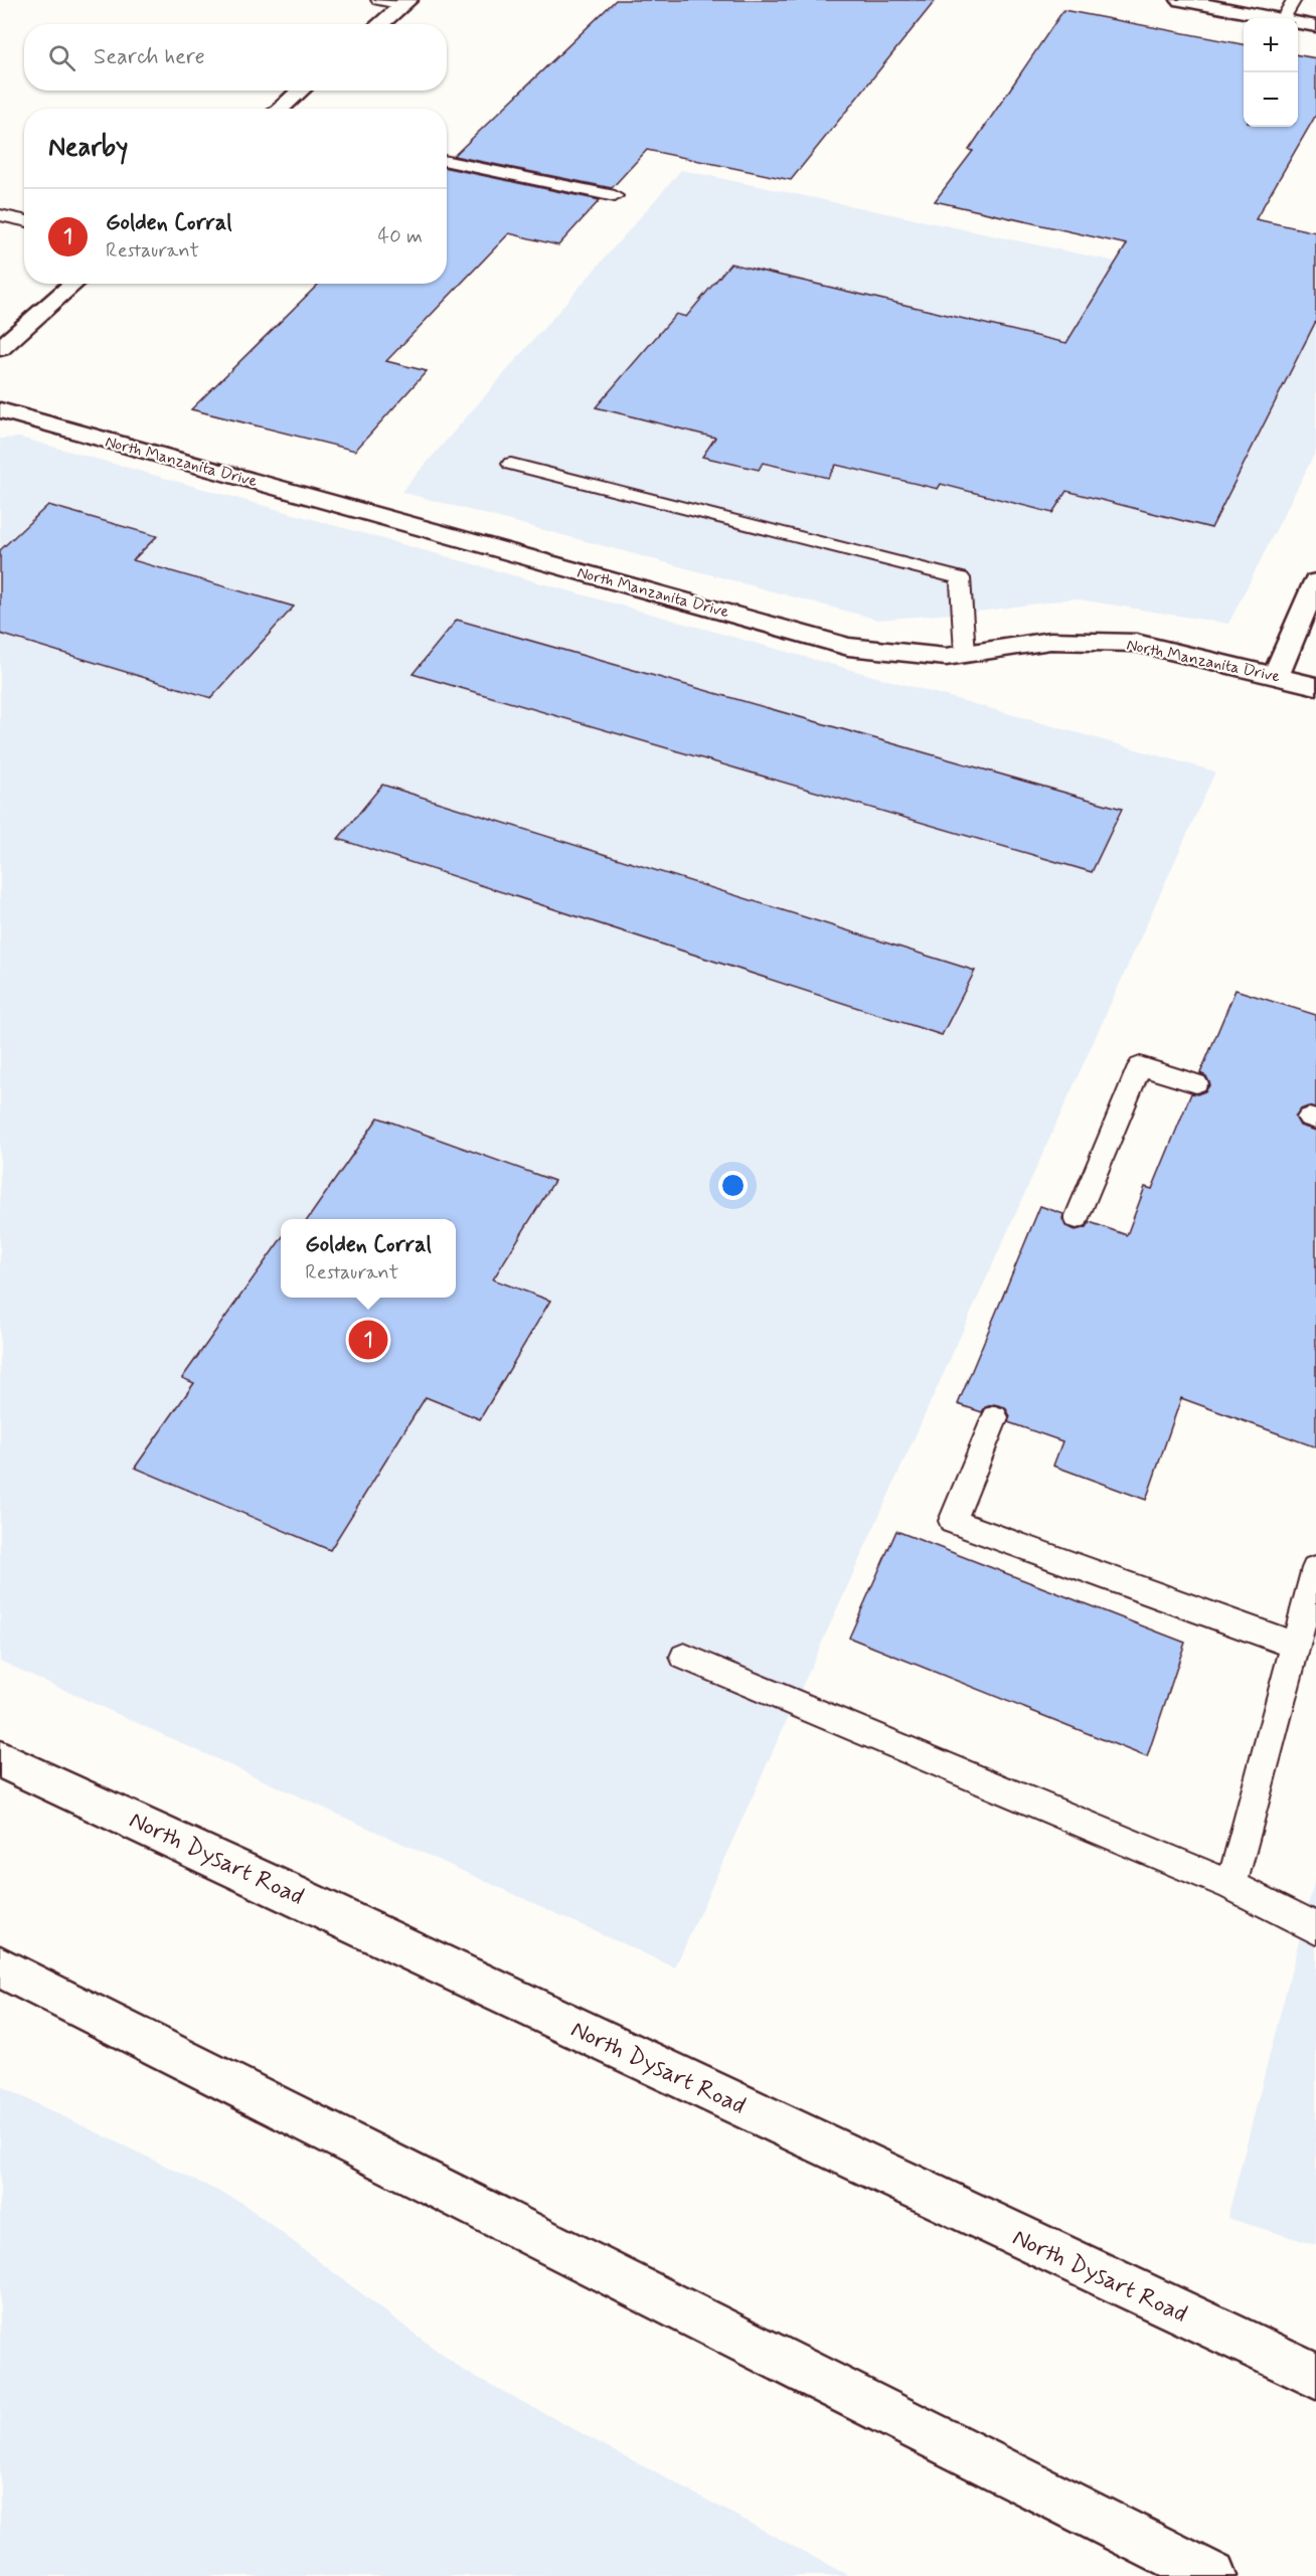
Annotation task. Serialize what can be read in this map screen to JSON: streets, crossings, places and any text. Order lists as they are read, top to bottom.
{
  "streets": {
    "main road": ["North Manzanita Drive", "North Dysart Road"]
  },
  "page": {
    "map_buttons": ["+", "−"],
    "search": "Search here",
    "heading": "Nearby",
    "list": [
      {
        "mark": "1",
        "name": "Golden Corral",
        "note": "Restaurant",
        "value": "40 m"
      }
    ],
    "popup": ["Golden Corral", "Restaurant"],
    "pins": "1"
  }
}
